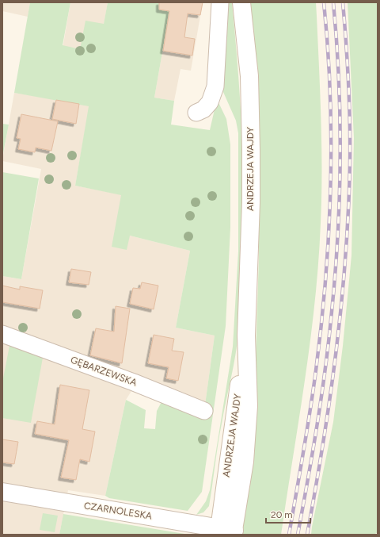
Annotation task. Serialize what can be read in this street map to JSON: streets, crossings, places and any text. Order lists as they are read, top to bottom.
{
  "streets": {
    "main road": ["ANDRZEJA WAJDY", "CZARNOLESKA"],
    "street": ["GĘBARZEWSKA"]
  },
  "crossings": [
    ["ANDRZEJA WAJDY", "CZARNOLESKA"]
  ],
  "scale_bar": "20 m"
}
